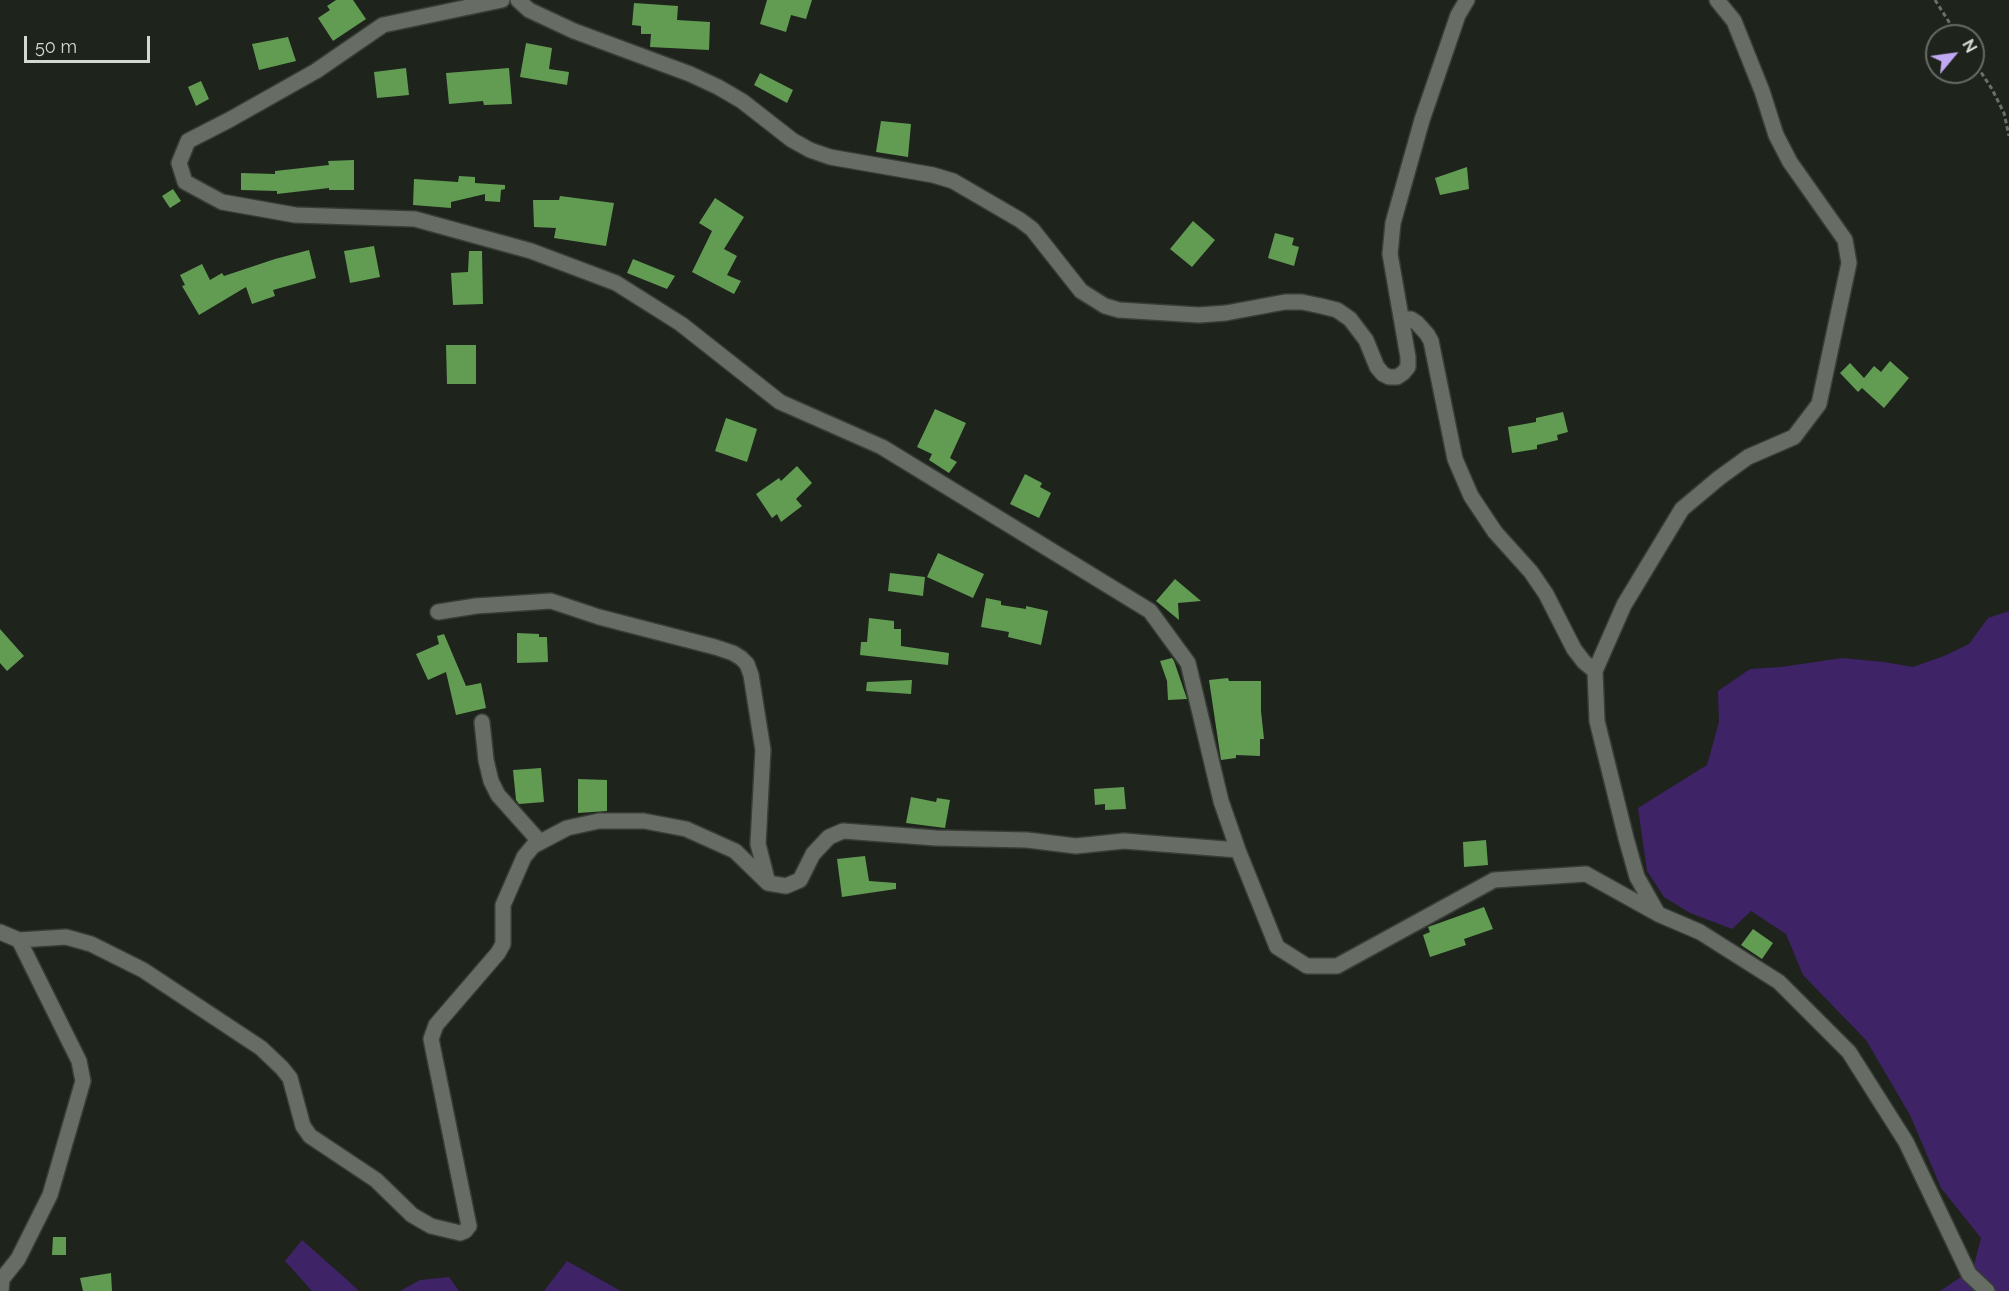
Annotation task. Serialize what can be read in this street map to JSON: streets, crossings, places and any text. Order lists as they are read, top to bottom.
{
  "scale_bar": "50 m",
  "north": "top right"
}
